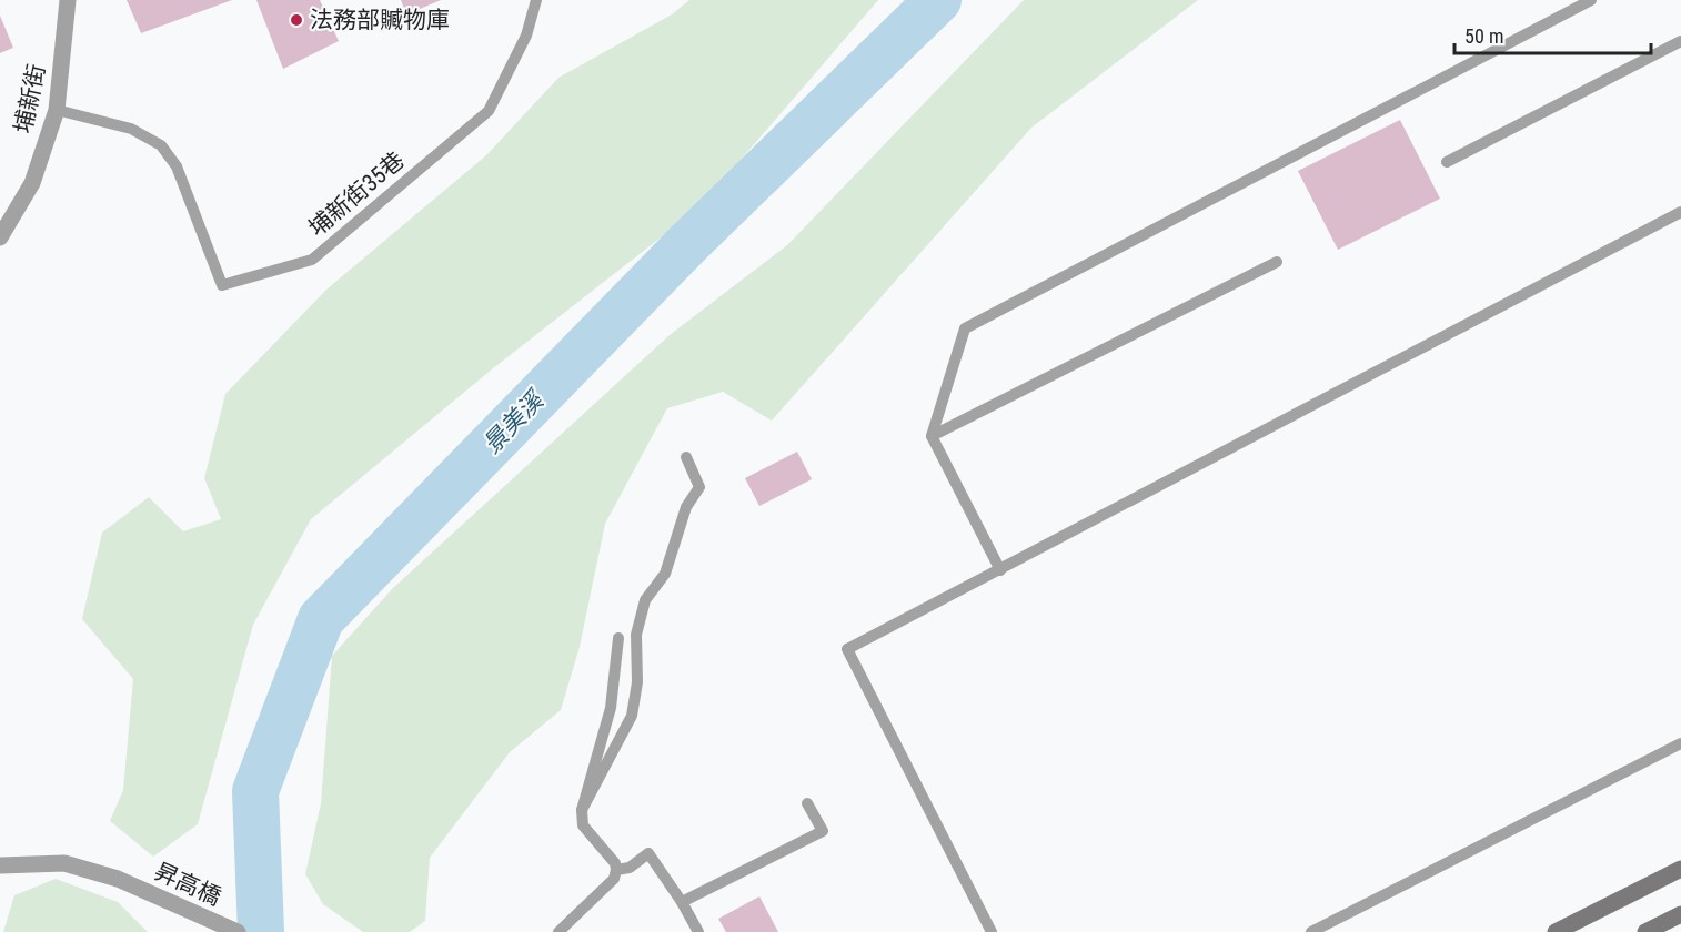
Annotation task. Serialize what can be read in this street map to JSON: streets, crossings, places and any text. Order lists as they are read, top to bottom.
{
  "streets": {
    "street": ["埔新街", "昇高橋"],
    "lane": ["埔新街35巷"]
  },
  "crossings": [
    ["埔新街", "埔新街35巷"]
  ],
  "water": ["景美溪"],
  "places": ["法務部贓物庫"],
  "scale_bar": "50 m"
}
